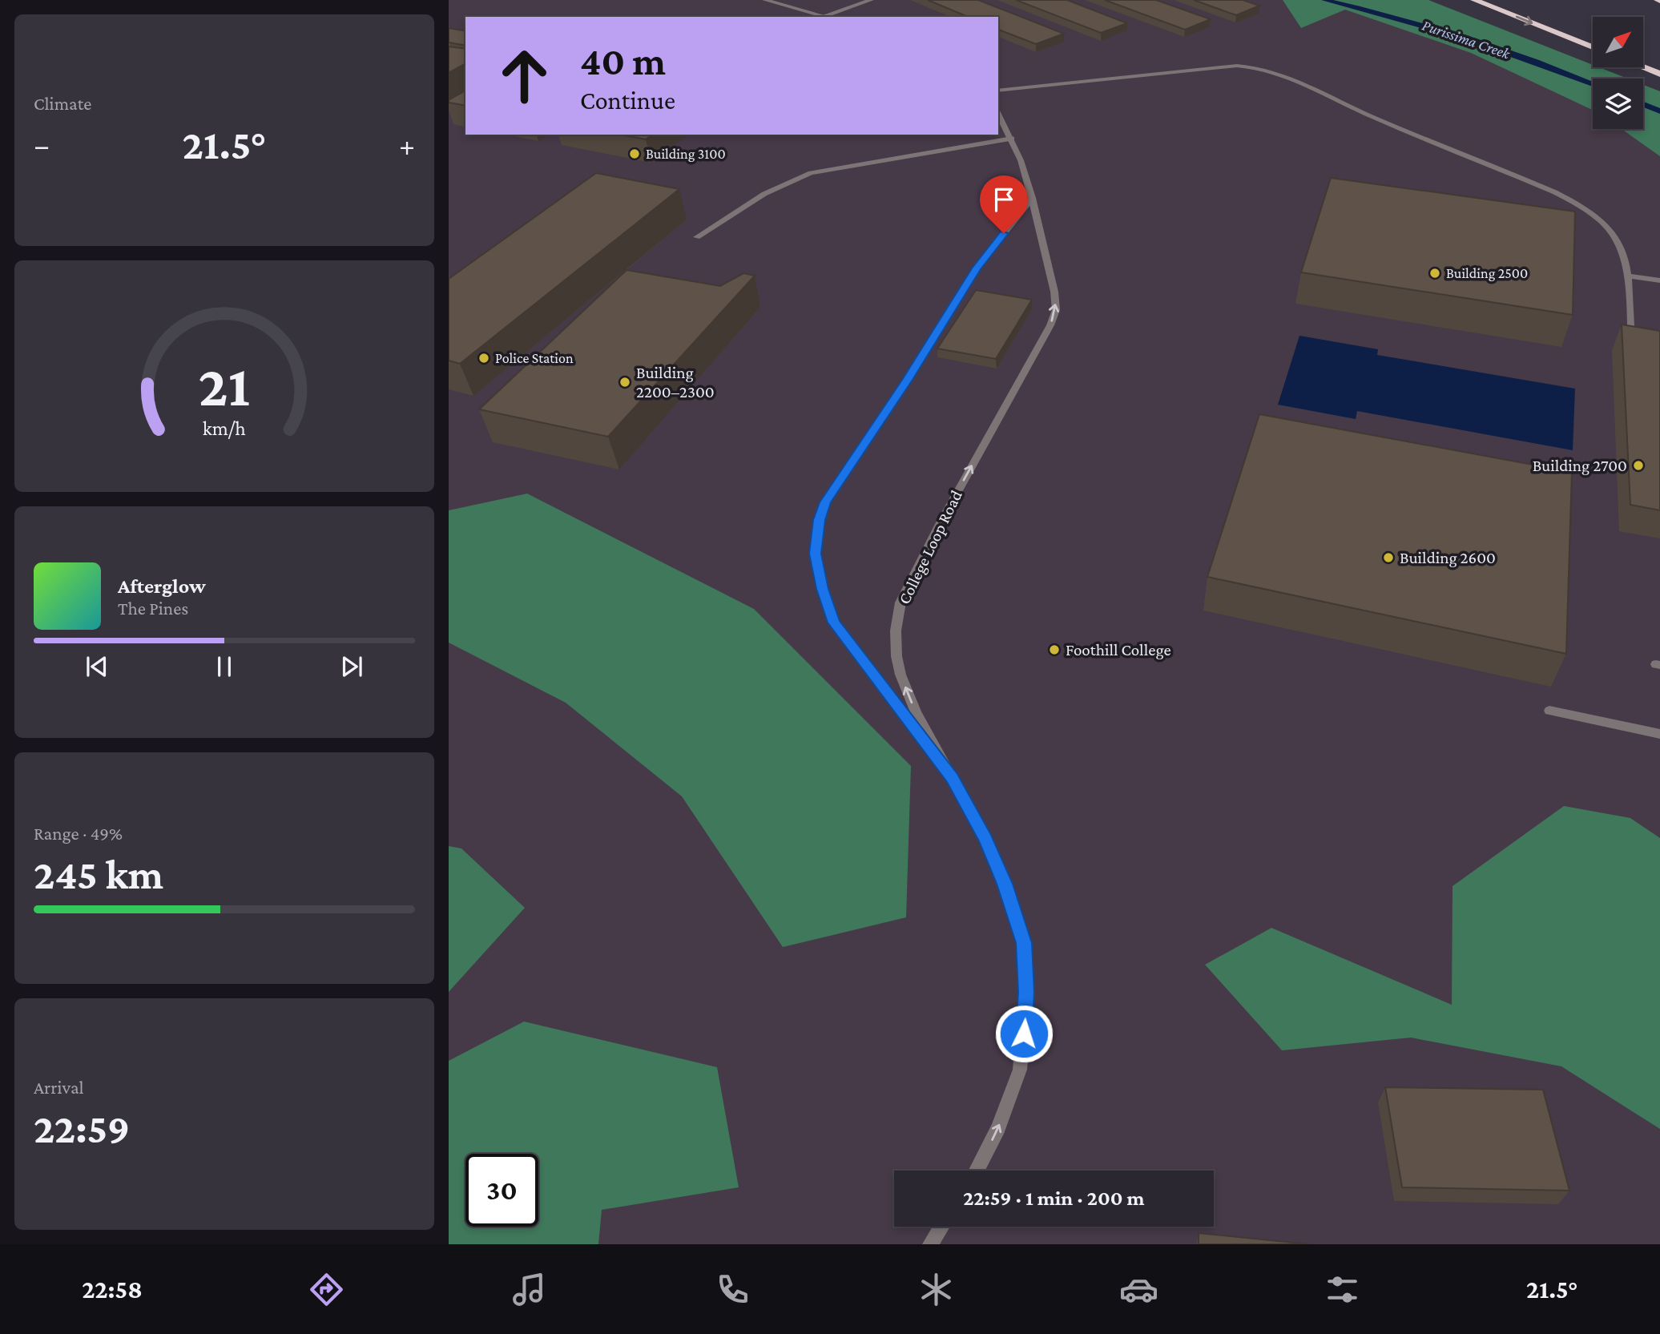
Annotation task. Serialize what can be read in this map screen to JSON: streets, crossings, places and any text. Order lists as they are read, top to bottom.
{
  "streets": {
    "street": ["College Loop Road"]
  },
  "one_way": ["College Loop Road"],
  "water": ["Purissima Creek"],
  "places": [
    "Building 3100",
    "Building 2500",
    "Police Station",
    "Building 2200–2300",
    "Building 2700",
    "Building 2600",
    "Foothill College"
  ],
  "north": "top right",
  "page": {
    "tile": [
      "Climate",
      ["Range · 49%", "245 km"],
      ["Arrival", "22:59"]
    ],
    "turn": ["40 m", "Continue"],
    "heat": ["−", "21.5°", "+"],
    "song": ["Afterglow", "The Pines"],
    "limit": "30",
    "trip": "22:59 · 1 min · 200 m",
    "tabs": ["22:58", "21.5°"],
    "gauge": ["21", "km/h"]
  }
}
